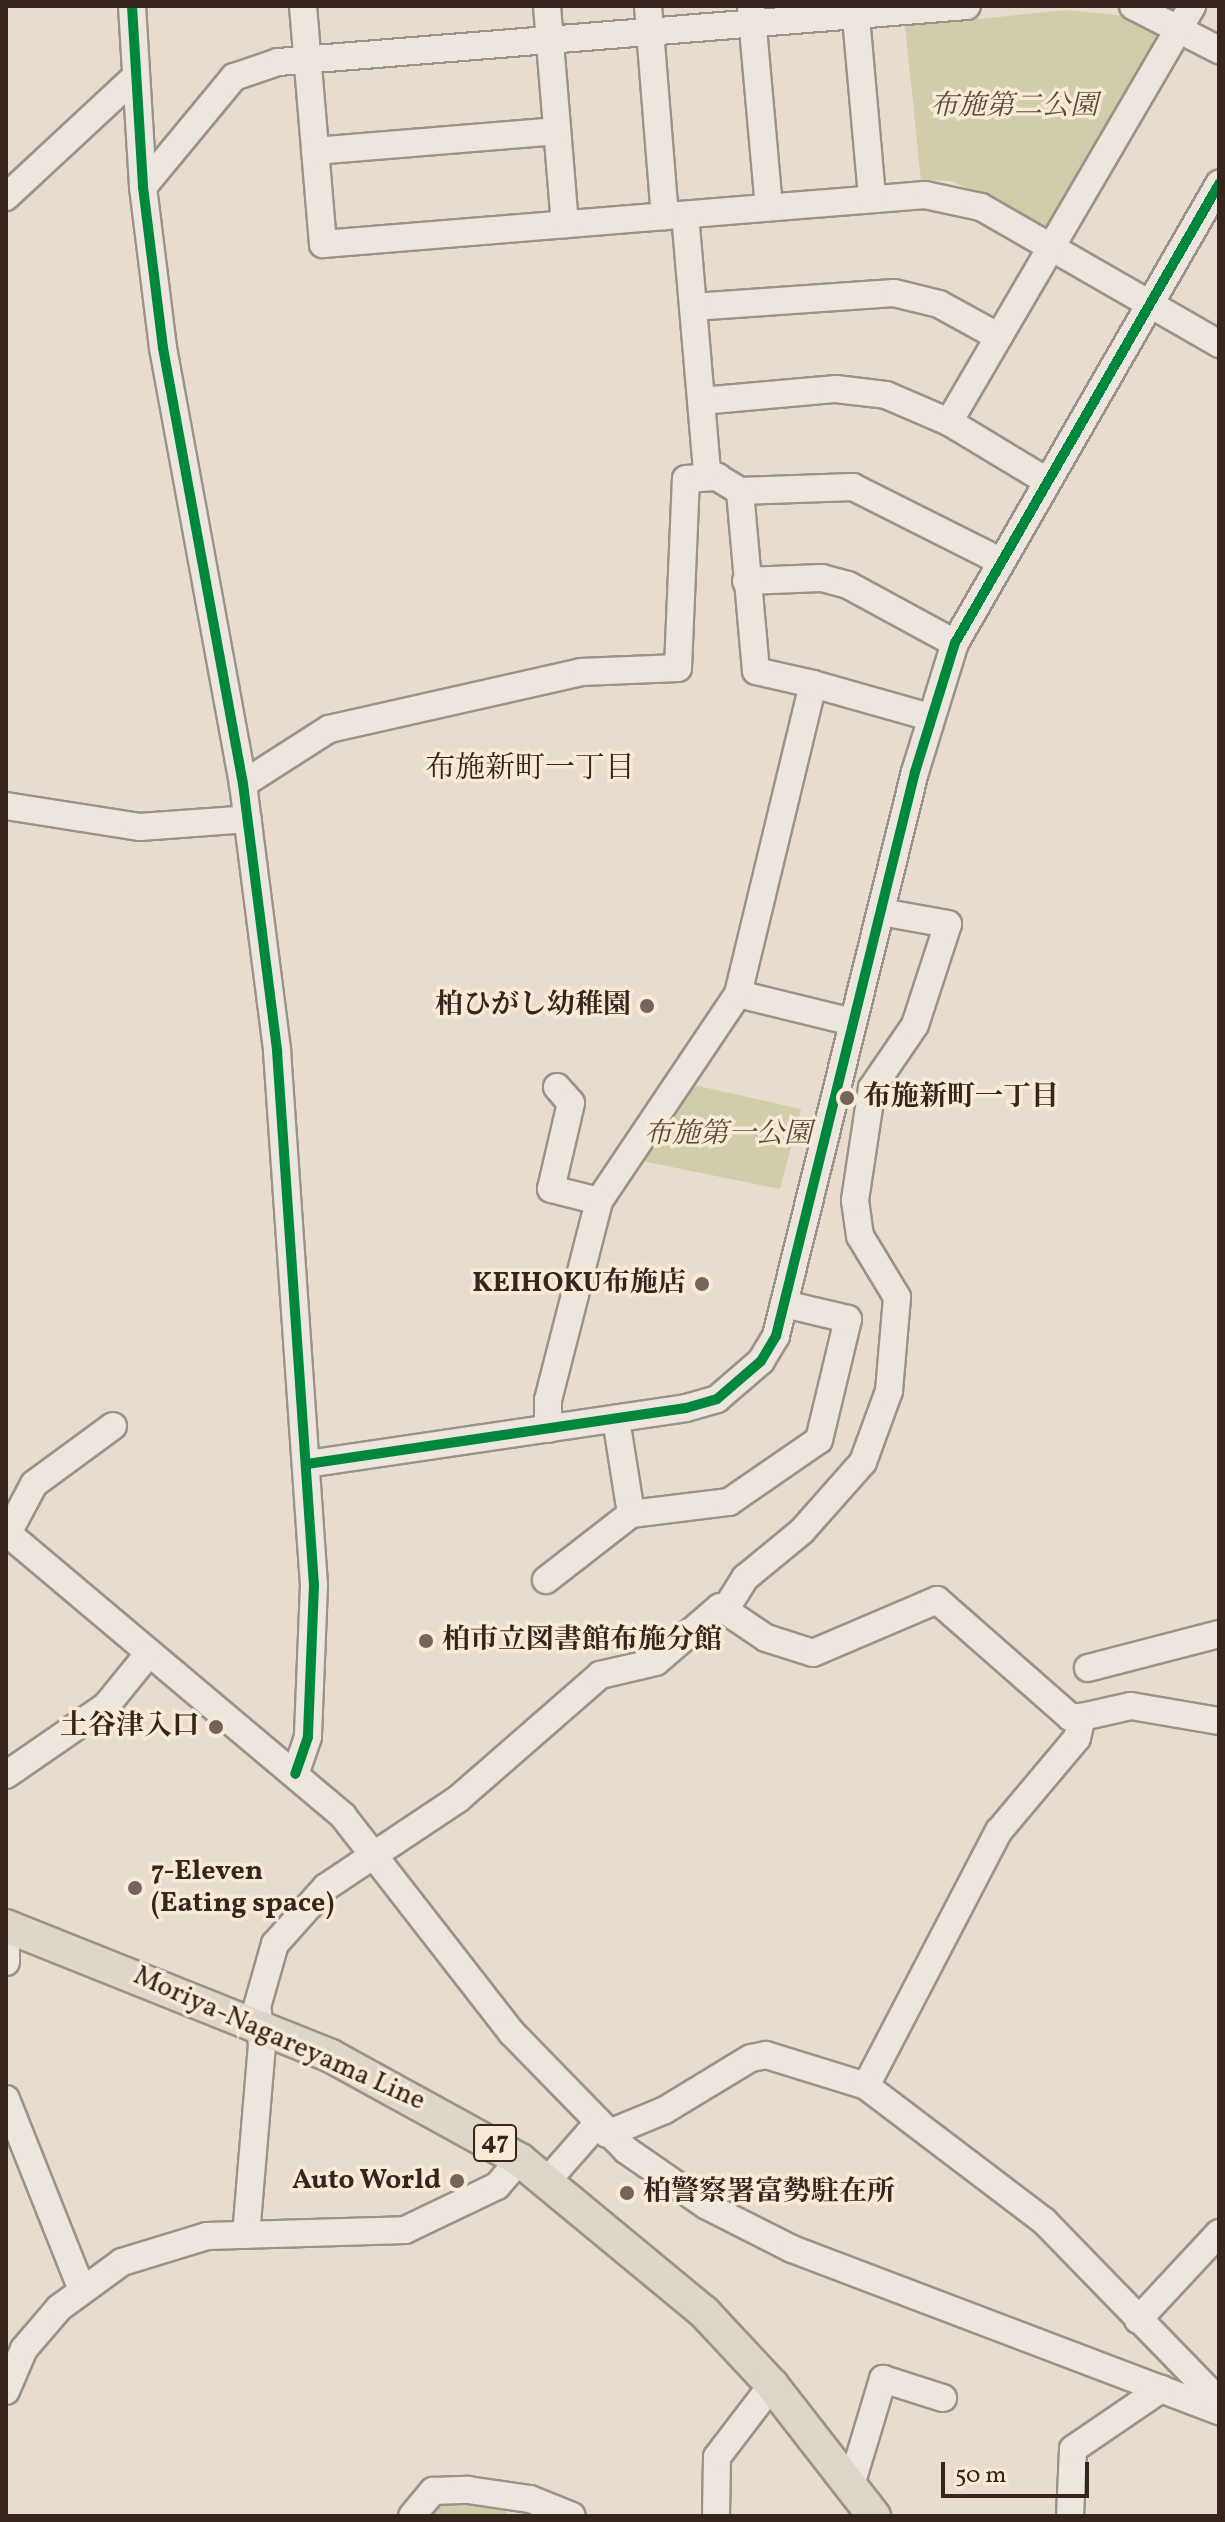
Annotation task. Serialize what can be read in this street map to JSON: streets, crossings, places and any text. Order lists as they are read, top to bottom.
{
  "streets": {
    "main road": ["Moriya-Nagareyama Line", "47"]
  },
  "districts": ["布施新町一丁目"],
  "parks": ["布施第二公園", "布施第一公園"],
  "places": [
    "柏ひがし幼稚園",
    "布施新町一丁目",
    "KEIHOKU布施店",
    "柏市立図書館布施分館",
    "土谷津入口",
    "7-Eleven (Eating space)",
    "Auto World",
    "柏警察署富勢駐在所"
  ],
  "scale_bar": "50 m"
}
